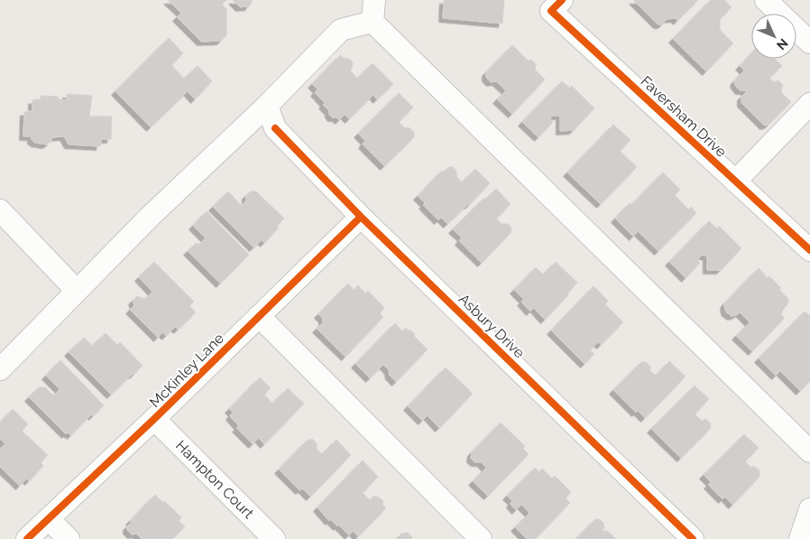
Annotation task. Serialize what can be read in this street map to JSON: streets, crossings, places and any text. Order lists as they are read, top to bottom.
{
  "streets": {
    "street": [
      "Faversham Drive",
      "Asbury Drive",
      "McKinley Lane",
      "Hampton Court"
    ]
  },
  "crossings": [
    ["Asbury Drive", "McKinley Lane"],
    ["McKinley Lane", "Hampton Court"]
  ],
  "north": "bottom right"
}
